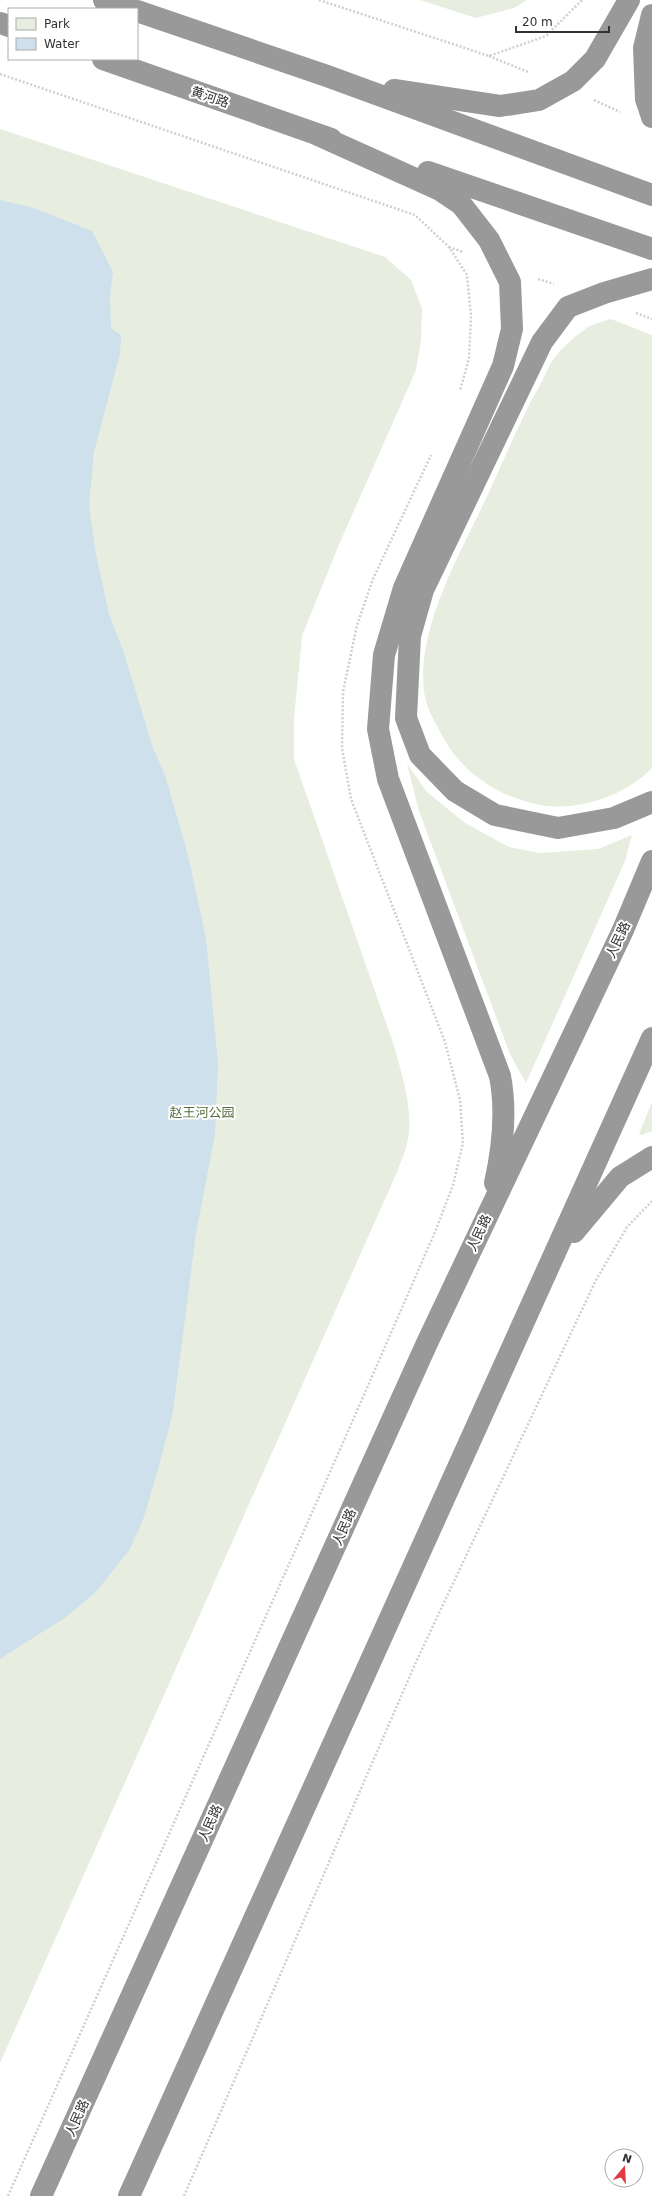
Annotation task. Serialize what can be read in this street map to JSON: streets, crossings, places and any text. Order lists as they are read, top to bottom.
{
  "streets": {
    "highway": ["黄河路", "人民路"]
  },
  "parks": ["赵王河公园"],
  "legend": ["Park", "Water"],
  "scale_bar": "20 m",
  "north": "top"
}
